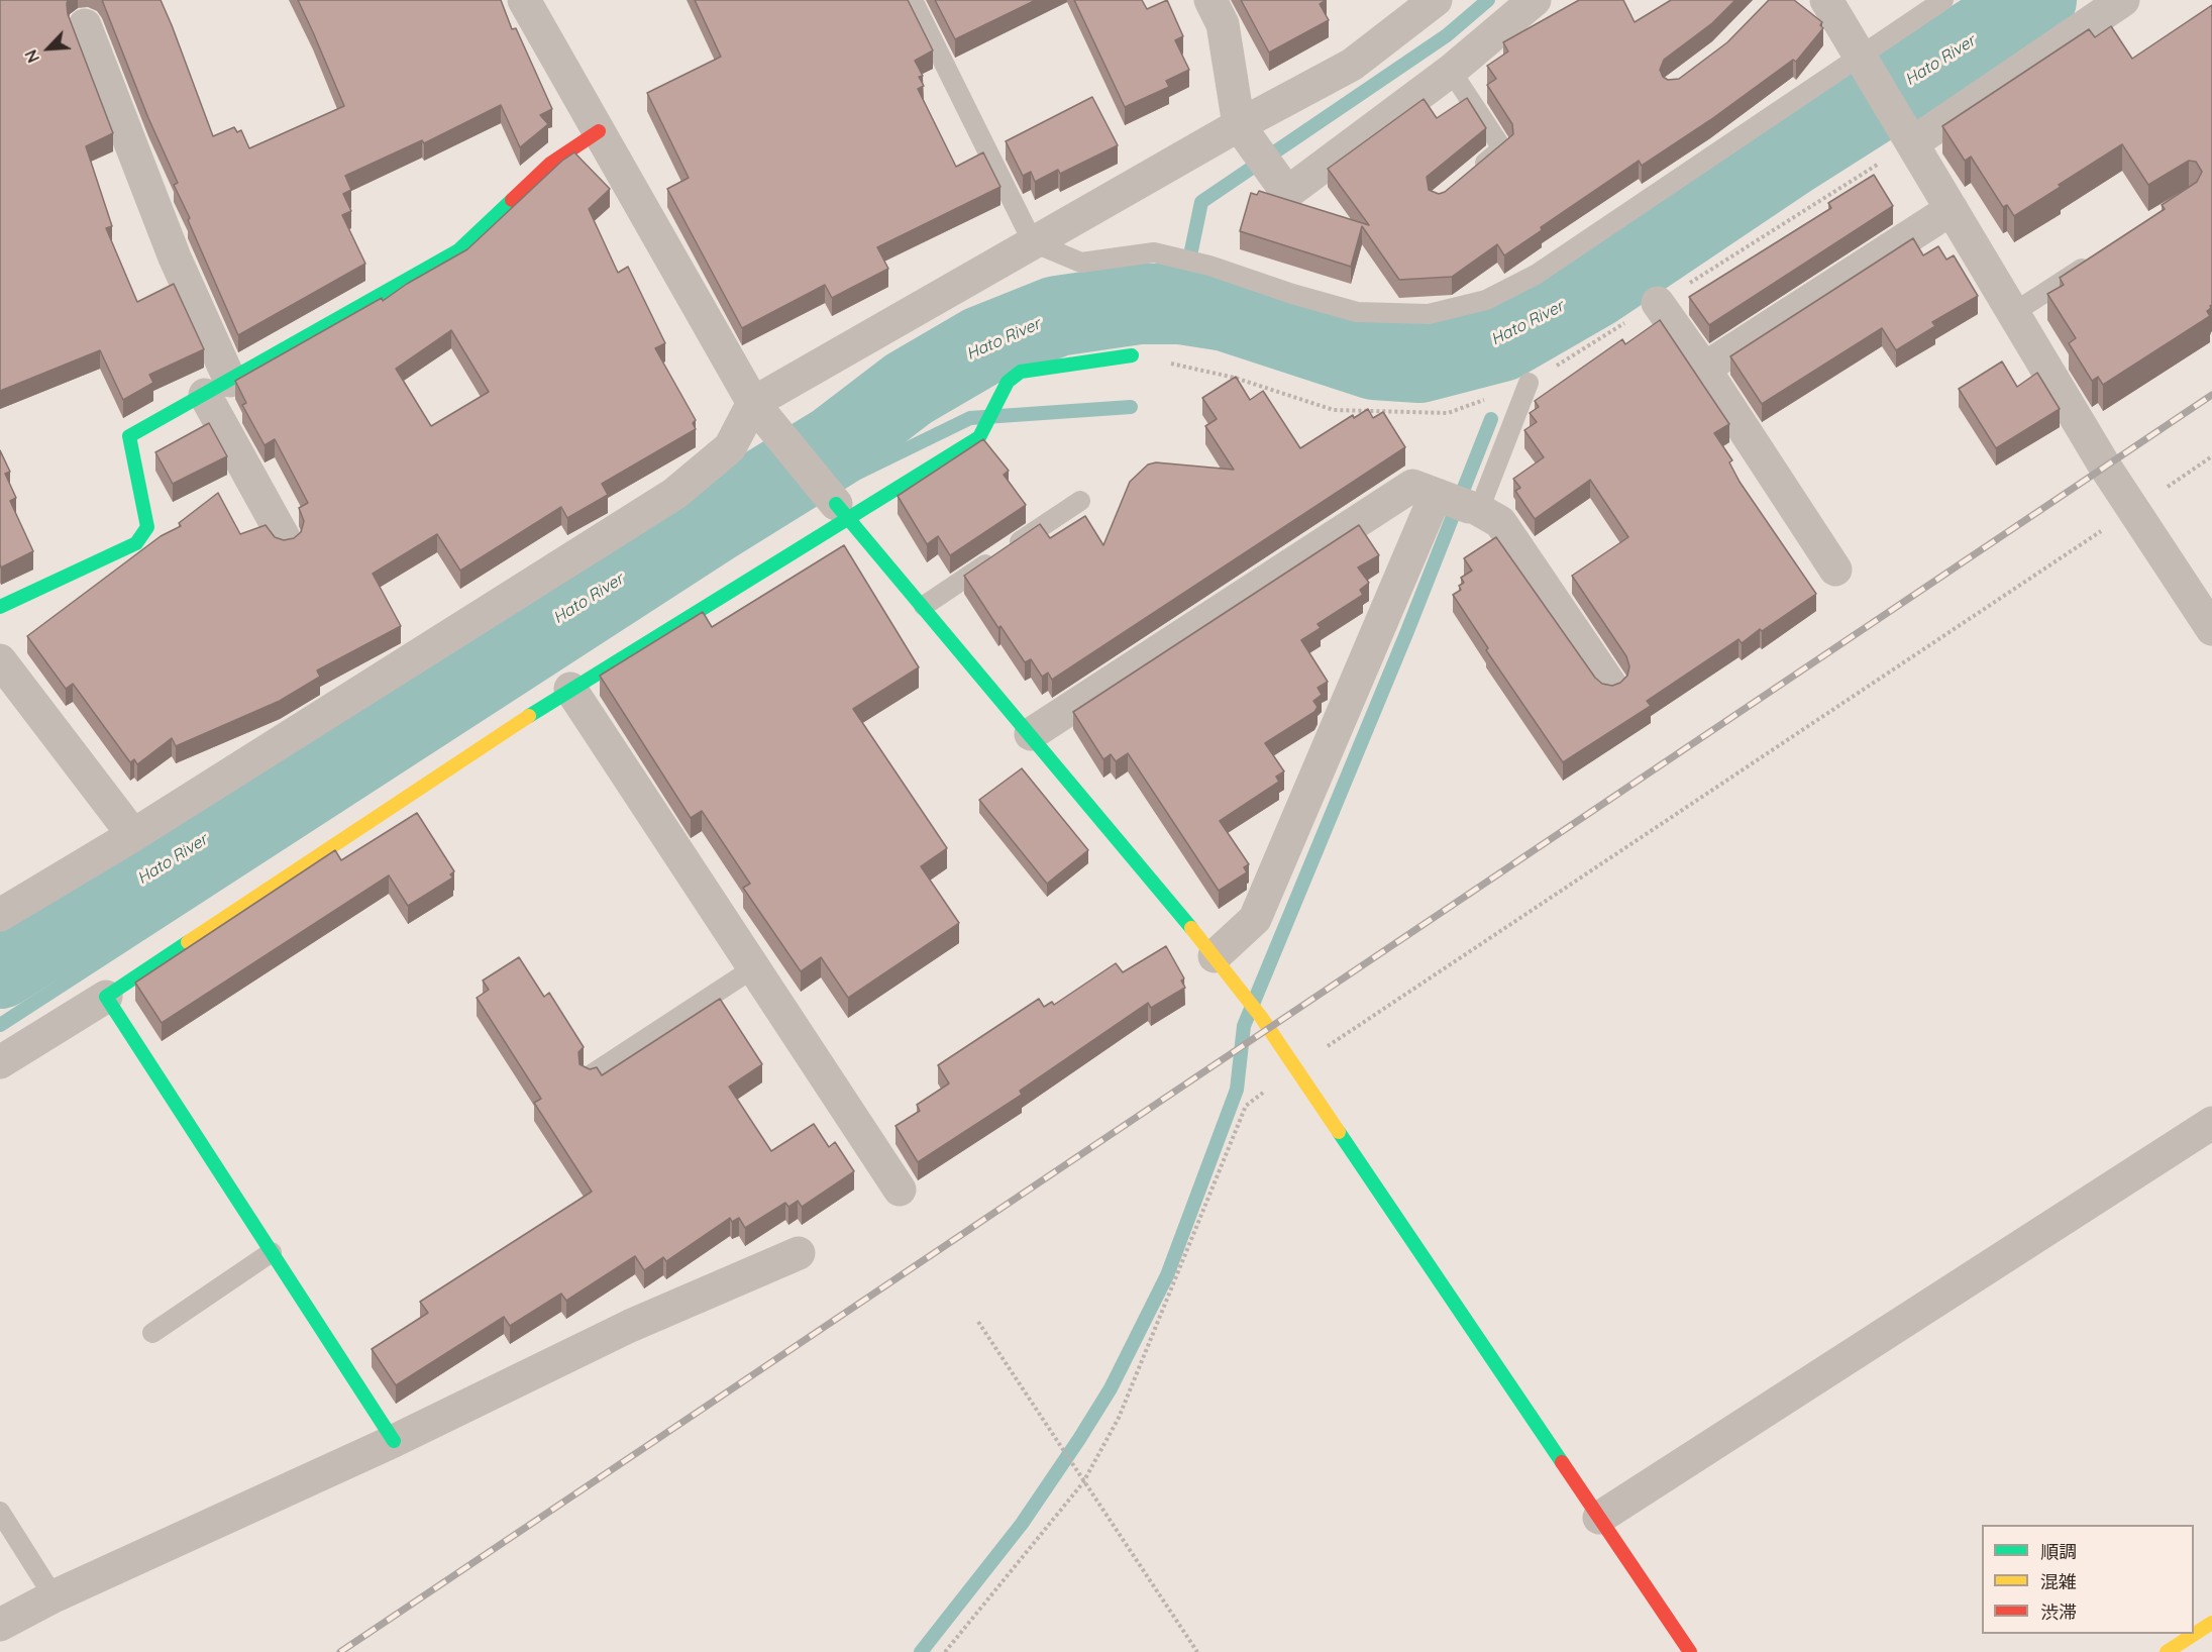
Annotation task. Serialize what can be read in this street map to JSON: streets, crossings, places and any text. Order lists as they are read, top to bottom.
{
  "water": ["Hato River"],
  "legend": ["順調", "混雑", "渋滞"],
  "north": "bottom left"
}
